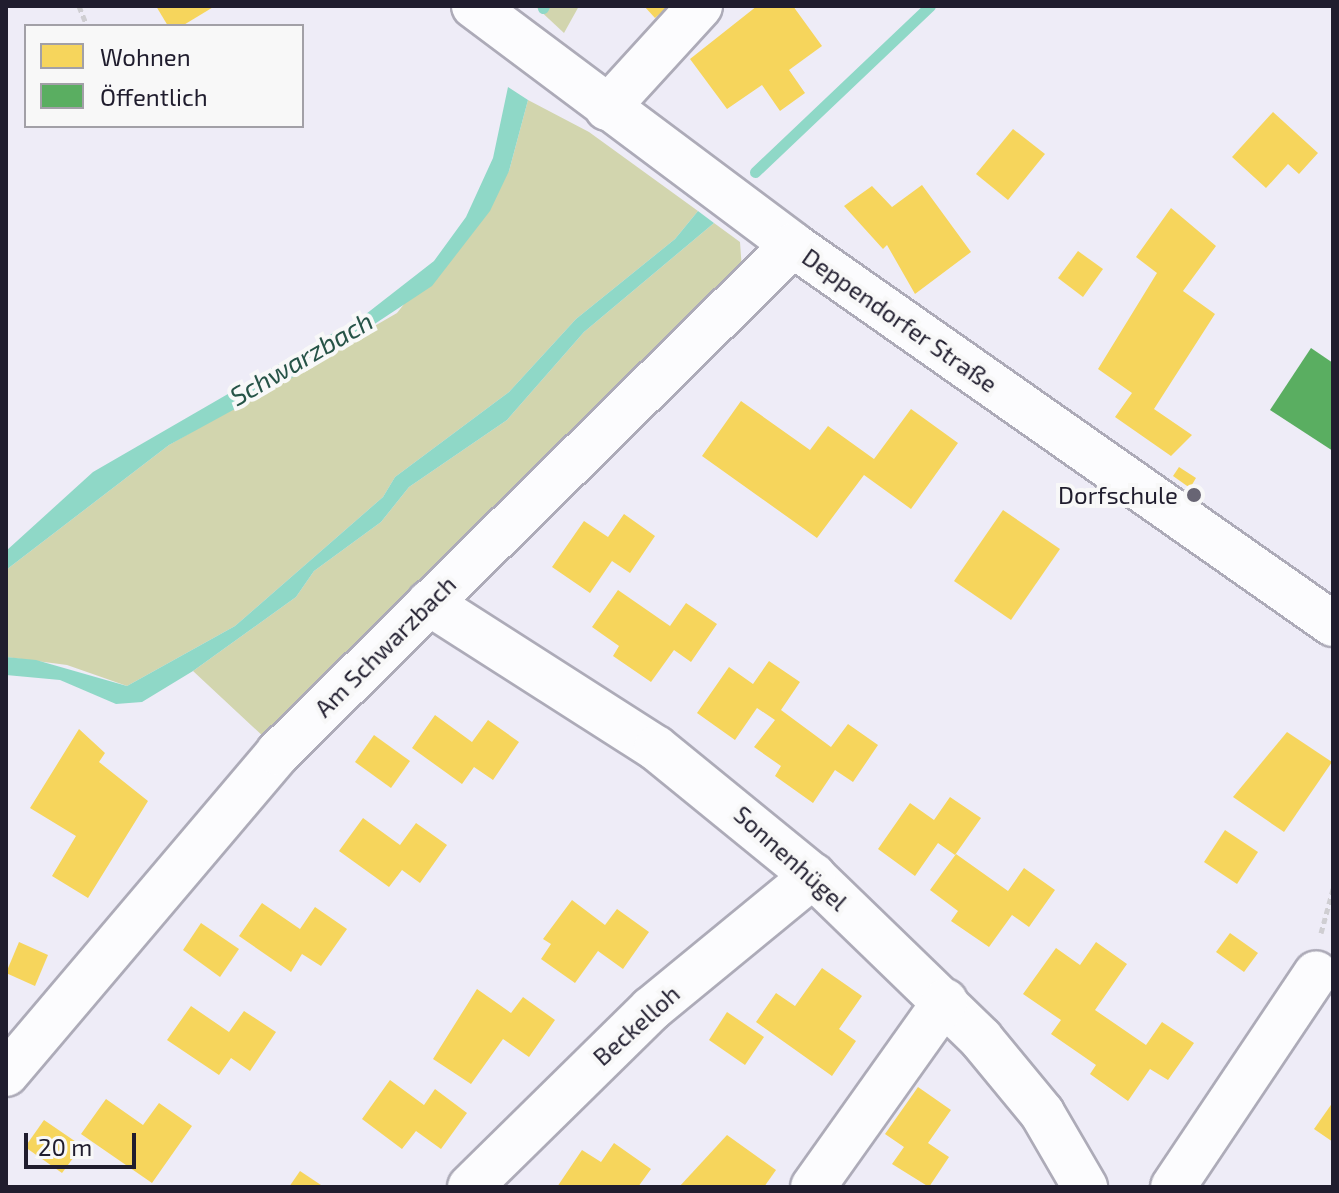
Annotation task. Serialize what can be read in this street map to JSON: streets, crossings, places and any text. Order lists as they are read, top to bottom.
{
  "streets": {
    "street": [
      "Deppendorfer Straße",
      "Am Schwarzbach",
      "Sonnenhügel",
      "Beckelloh"
    ]
  },
  "crossings": [
    ["Deppendorfer Straße", "Am Schwarzbach"],
    ["Am Schwarzbach", "Sonnenhügel"],
    ["Sonnenhügel", "Beckelloh"]
  ],
  "water": ["Schwarzbach"],
  "places": ["Dorfschule"],
  "legend": ["Wohnen", "Öffentlich"],
  "scale_bar": "20 m"
}
